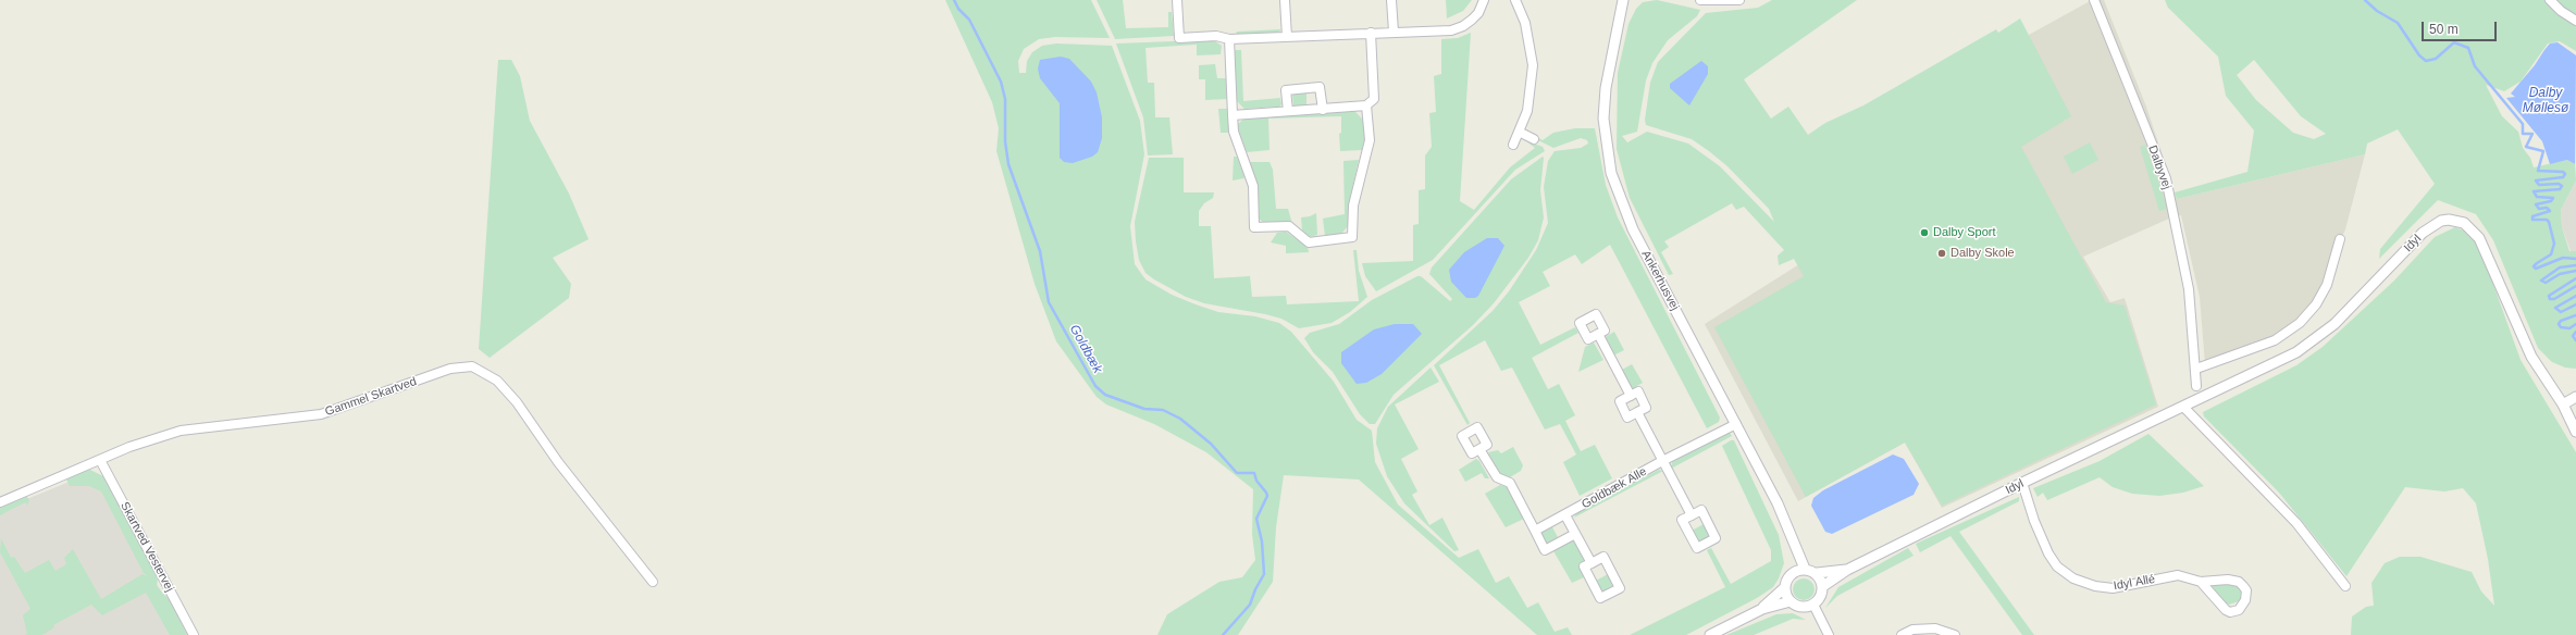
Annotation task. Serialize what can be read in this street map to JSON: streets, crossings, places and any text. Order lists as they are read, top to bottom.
{
  "streets": {
    "street": [
      "Dalbyvej",
      "Idyl",
      "Ankerhusvej",
      "Gammel Skartved",
      "Goldbæk Alle",
      "Skartved Vestervej",
      "Idyl Allé"
    ]
  },
  "crossings": [
    ["Idyl", "Ankerhusvej"],
    ["Idyl", "Idyl Allé"],
    ["Ankerhusvej", "Goldbæk Alle"],
    ["Gammel Skartved", "Skartved Vestervej"]
  ],
  "water": ["Dalby Møllesø", "Goldbæk"],
  "places": ["Dalby Sport", "Dalby Skole"],
  "scale_bar": "50 m"
}
